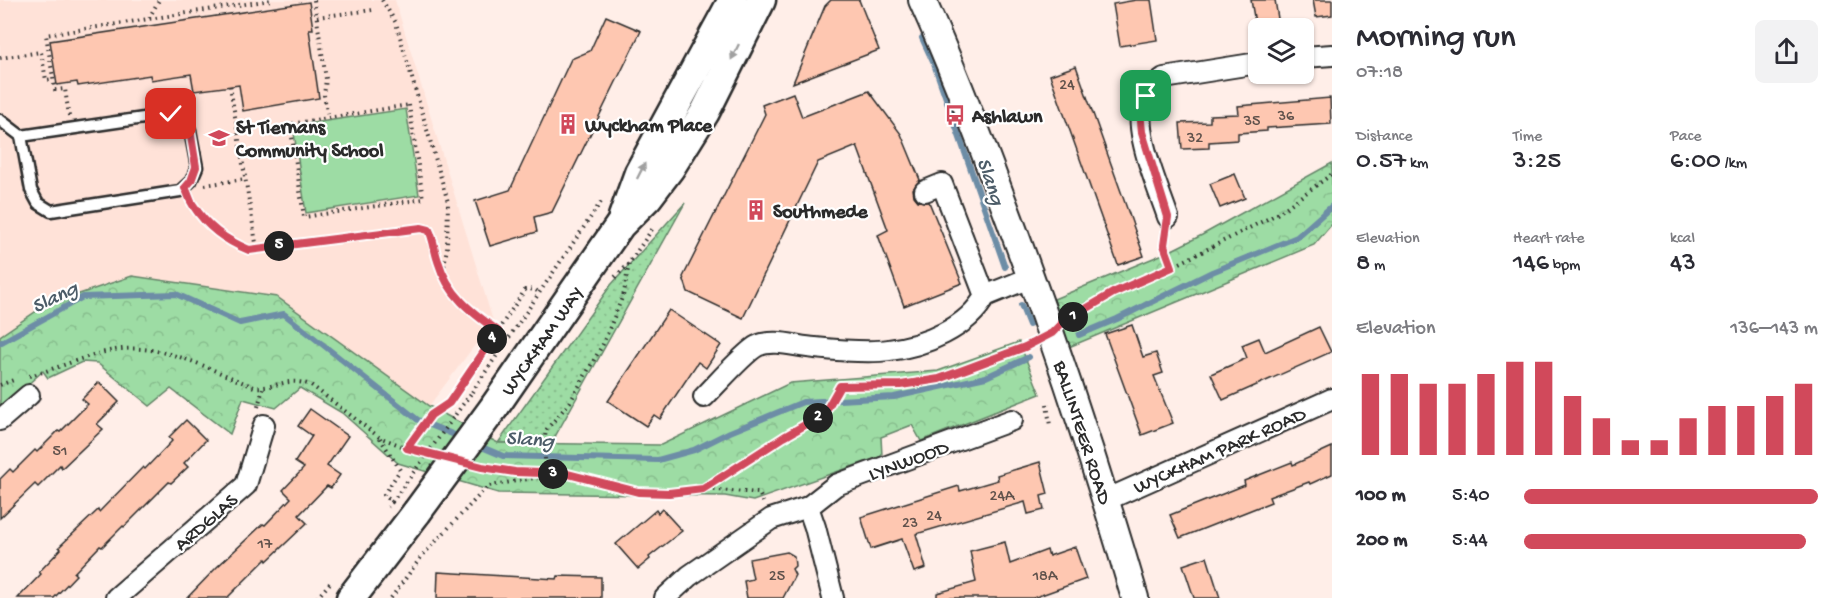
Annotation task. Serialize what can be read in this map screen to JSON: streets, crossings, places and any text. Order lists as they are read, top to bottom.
{
  "streets": {
    "main road": ["WYCKHAM WAY"],
    "street": [
      "BALLINTEER ROAD",
      "WYCKHAM PARK ROAD",
      "LYNWOOD",
      "ARDGLAS"
    ]
  },
  "crossings": [
    ["BALLINTEER ROAD", "WYCKHAM PARK ROAD"]
  ],
  "water": ["Slang"],
  "places": {
    "bus stop": ["Ashlawn"],
    "building": ["Wyckham Place", "Southmede"],
    "school or university": ["St Tiernans Community School"]
  },
  "house_numbers": [
    "24",
    "36",
    "35",
    "32",
    "51",
    "24A",
    "24",
    "23",
    "17",
    "25",
    "18A"
  ],
  "page": {
    "heading": ["Morning run", "07:18"],
    "stats": [
      ["Distance", "0.57 km"],
      ["Time", "3:25"],
      ["Pace", "6:00 /km"],
      ["Elevation", "8 m"],
      ["Heart rate", "146 bpm"],
      ["kcal", "43"]
    ],
    "pins": [
      "5",
      "1",
      "4",
      "2",
      "3"
    ],
    "chart": ["Elevation", "136–143 m"],
    "list": [
      {
        "name": "100 m",
        "note": "5:40"
      },
      {
        "name": "200 m",
        "note": "5:44"
      }
    ]
  }
}
